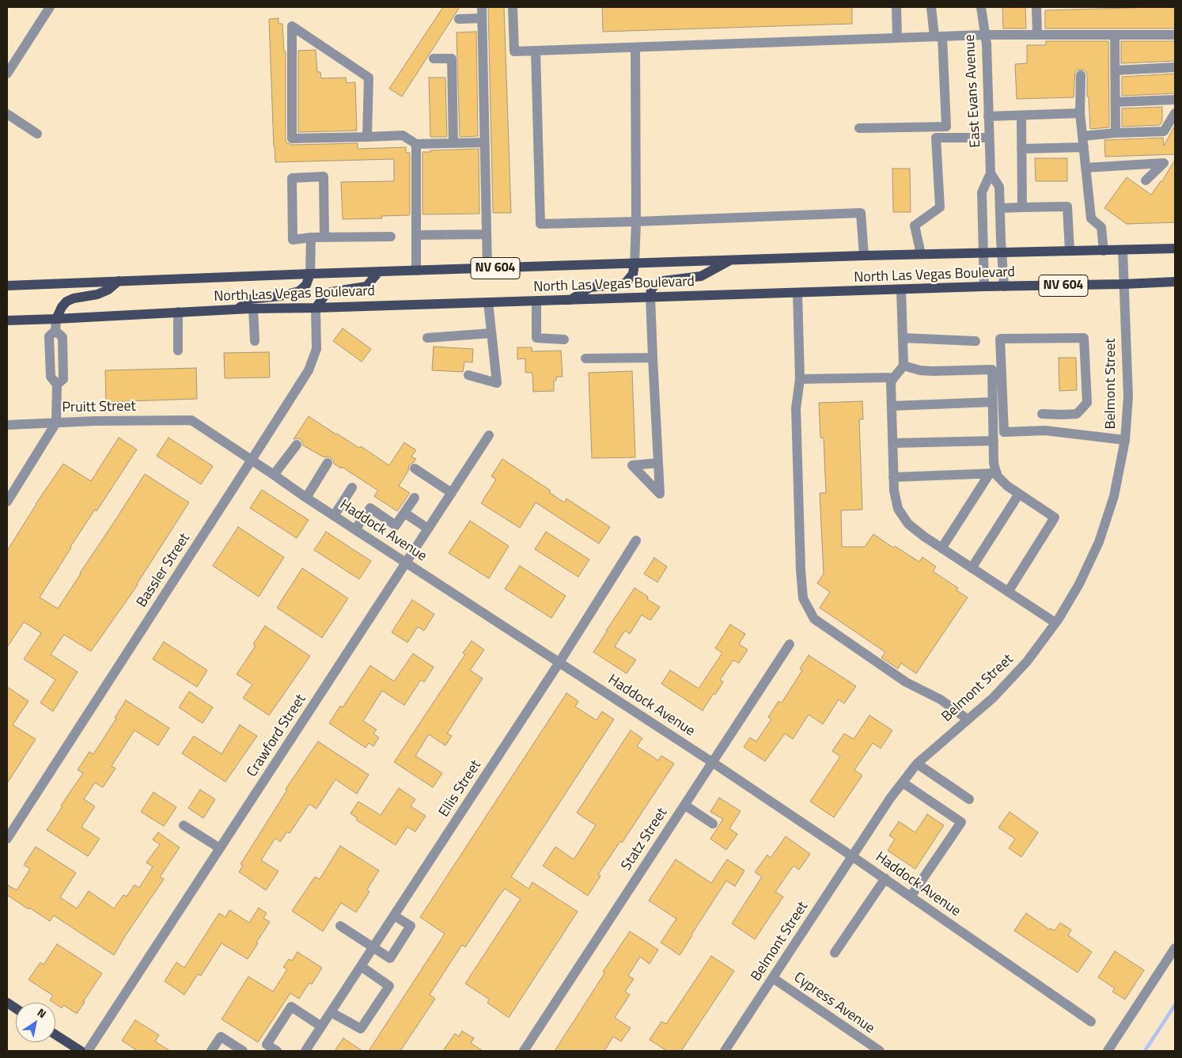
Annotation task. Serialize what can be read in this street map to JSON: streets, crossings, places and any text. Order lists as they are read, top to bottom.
{
  "streets": {
    "main road": ["NV 604", "North Las Vegas Boulevard"],
    "street": [
      "East Evans Avenue",
      "Belmont Street",
      "Pruitt Street",
      "Haddock Avenue",
      "Bassler Street",
      "Crawford Street",
      "Ellis Street",
      "Statz Street",
      "Cypress Avenue"
    ]
  },
  "crossings": [
    ["East Evans Avenue", "North Las Vegas Boulevard"],
    ["North Las Vegas Boulevard", "Belmont Street"],
    ["North Las Vegas Boulevard", "Bassler Street"],
    ["Belmont Street", "Haddock Avenue"],
    ["Belmont Street", "Cypress Avenue"],
    ["Pruitt Street", "Haddock Avenue"],
    ["Haddock Avenue", "Bassler Street"],
    ["Haddock Avenue", "Crawford Street"],
    ["Haddock Avenue", "Ellis Street"],
    ["Haddock Avenue", "Statz Street"]
  ],
  "north": "top right"
}
